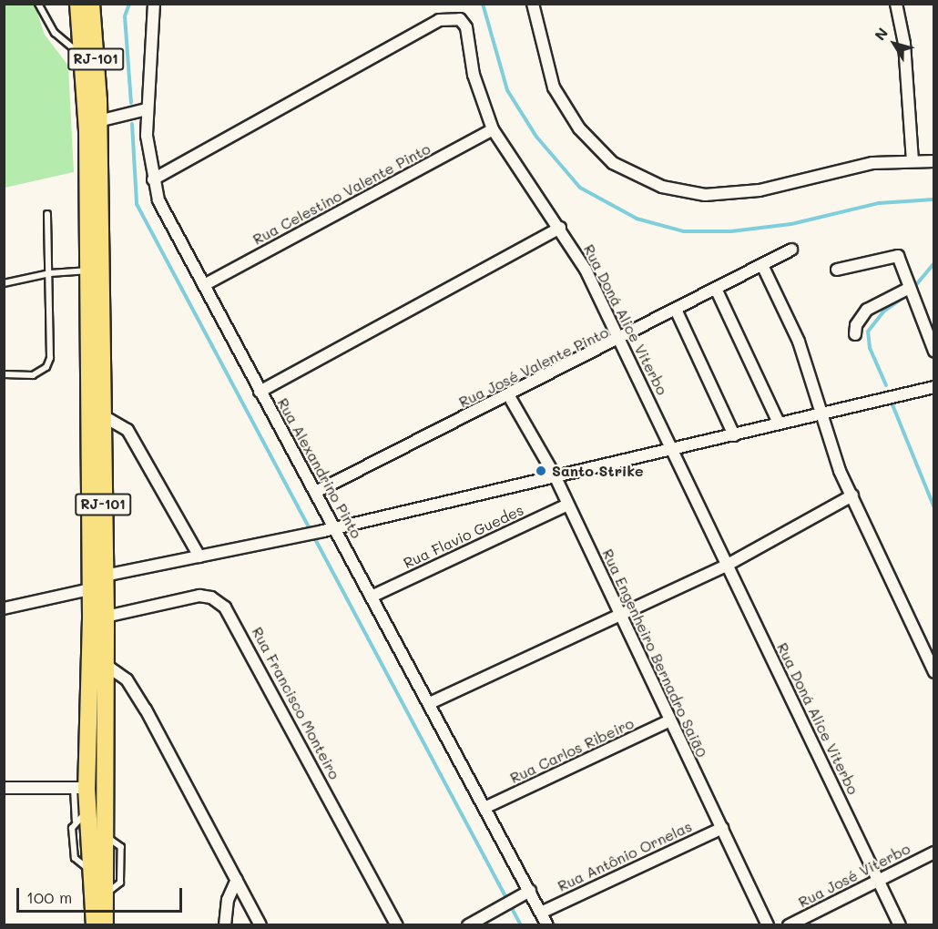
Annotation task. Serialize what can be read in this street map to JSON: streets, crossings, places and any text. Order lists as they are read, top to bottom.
{
  "streets": {
    "main road": ["RJ-101"],
    "street": [
      "Rua Celestino Valente Pinto",
      "Rua Doná Alice Viterbo",
      "Rua José Valente Pinto",
      "Rua Alexandrino Pinto",
      "Rua Flavio Guedes",
      "Rua Engenheiro Bernadro Saiā0",
      "Rua Francisco Monteiro",
      "Rua Carlos Ribeiro",
      "Rua Antônio Ornelas",
      "Rua José Viterbo"
    ]
  },
  "crossings": [
    ["RJ-101", "Rua Francisco Monteiro"],
    ["Rua Celestino Valente Pinto", "Rua Doná Alice Viterbo"],
    ["Rua Celestino Valente Pinto", "Rua Alexandrino Pinto"],
    ["Rua Doná Alice Viterbo", "Rua José Valente Pinto"],
    ["Rua Doná Alice Viterbo", "Rua Alexandrino Pinto"],
    ["Rua Doná Alice Viterbo", "Rua José Viterbo"],
    ["Rua José Valente Pinto", "Rua Alexandrino Pinto"],
    ["Rua José Valente Pinto", "Rua Engenheiro Bernadro Saiā0"],
    ["Rua Alexandrino Pinto", "Rua Flavio Guedes"],
    ["Rua Alexandrino Pinto", "Rua Carlos Ribeiro"],
    ["Rua Alexandrino Pinto", "Rua Antônio Ornelas"],
    ["Rua Flavio Guedes", "Rua Engenheiro Bernadro Saiā0"],
    ["Rua Engenheiro Bernadro Saiā0", "Rua Carlos Ribeiro"],
    ["Rua Engenheiro Bernadro Saiā0", "Rua Antônio Ornelas"]
  ],
  "places": ["Santo Strike"],
  "scale_bar": "100 m",
  "north": "top left"
}
